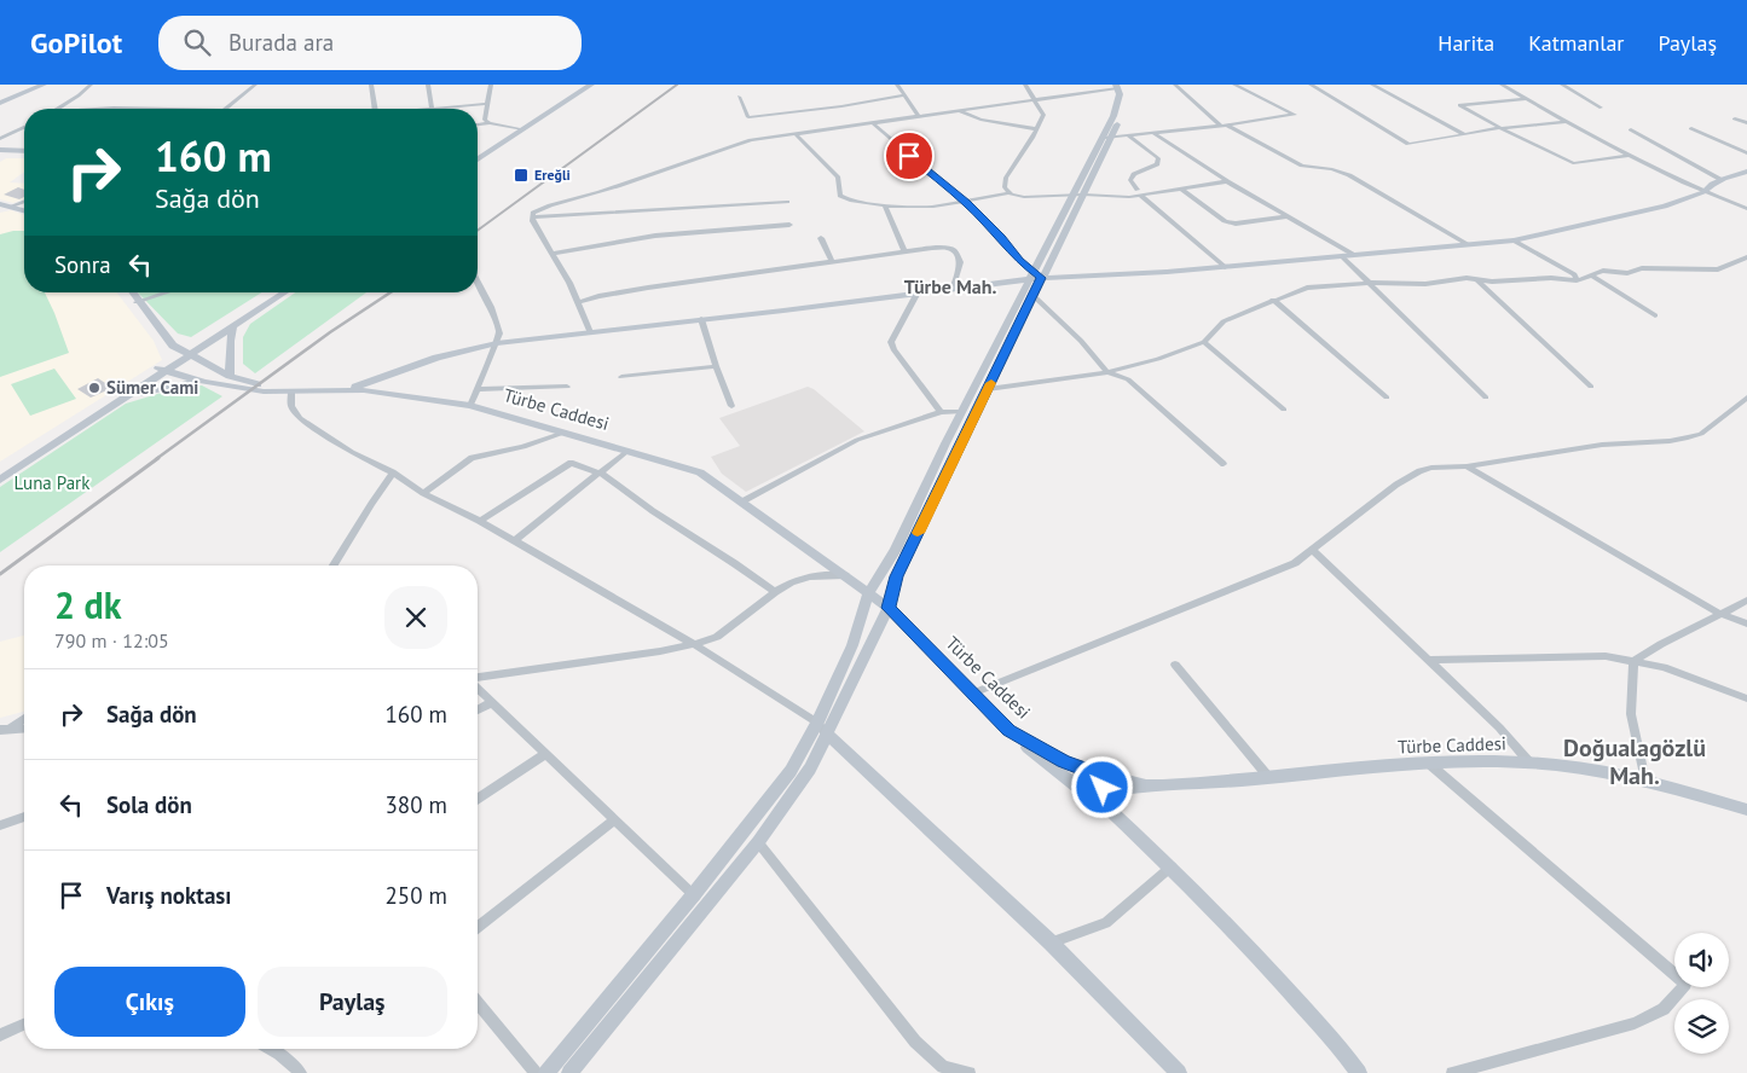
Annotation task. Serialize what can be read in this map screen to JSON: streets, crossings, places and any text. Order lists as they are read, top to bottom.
{
  "streets": {
    "street": ["Türbe Caddesi"]
  },
  "districts": ["Türbe Mah.", "Doğualagözlü Mah."],
  "parks": ["Luna Park"],
  "places": {
    "transit": ["Ereğli"],
    "other": ["Sümer Cami"]
  },
  "page": {
    "header": "GoPilot",
    "search": "Burada ara",
    "nav": ["Harita", "Katmanlar", "Paylaş"],
    "turn": ["160 m", "Sağa dön"],
    "then": "Sonra",
    "heading": ["2 dk", "790 m · 12:05"],
    "list": [
      {
        "name": "Sağa dön",
        "value": "160 m"
      },
      {
        "name": "Sola dön",
        "value": "380 m"
      },
      {
        "name": "Varış noktası",
        "value": "250 m"
      }
    ],
    "buttons": ["Çıkış", "Paylaş"]
  }
}
